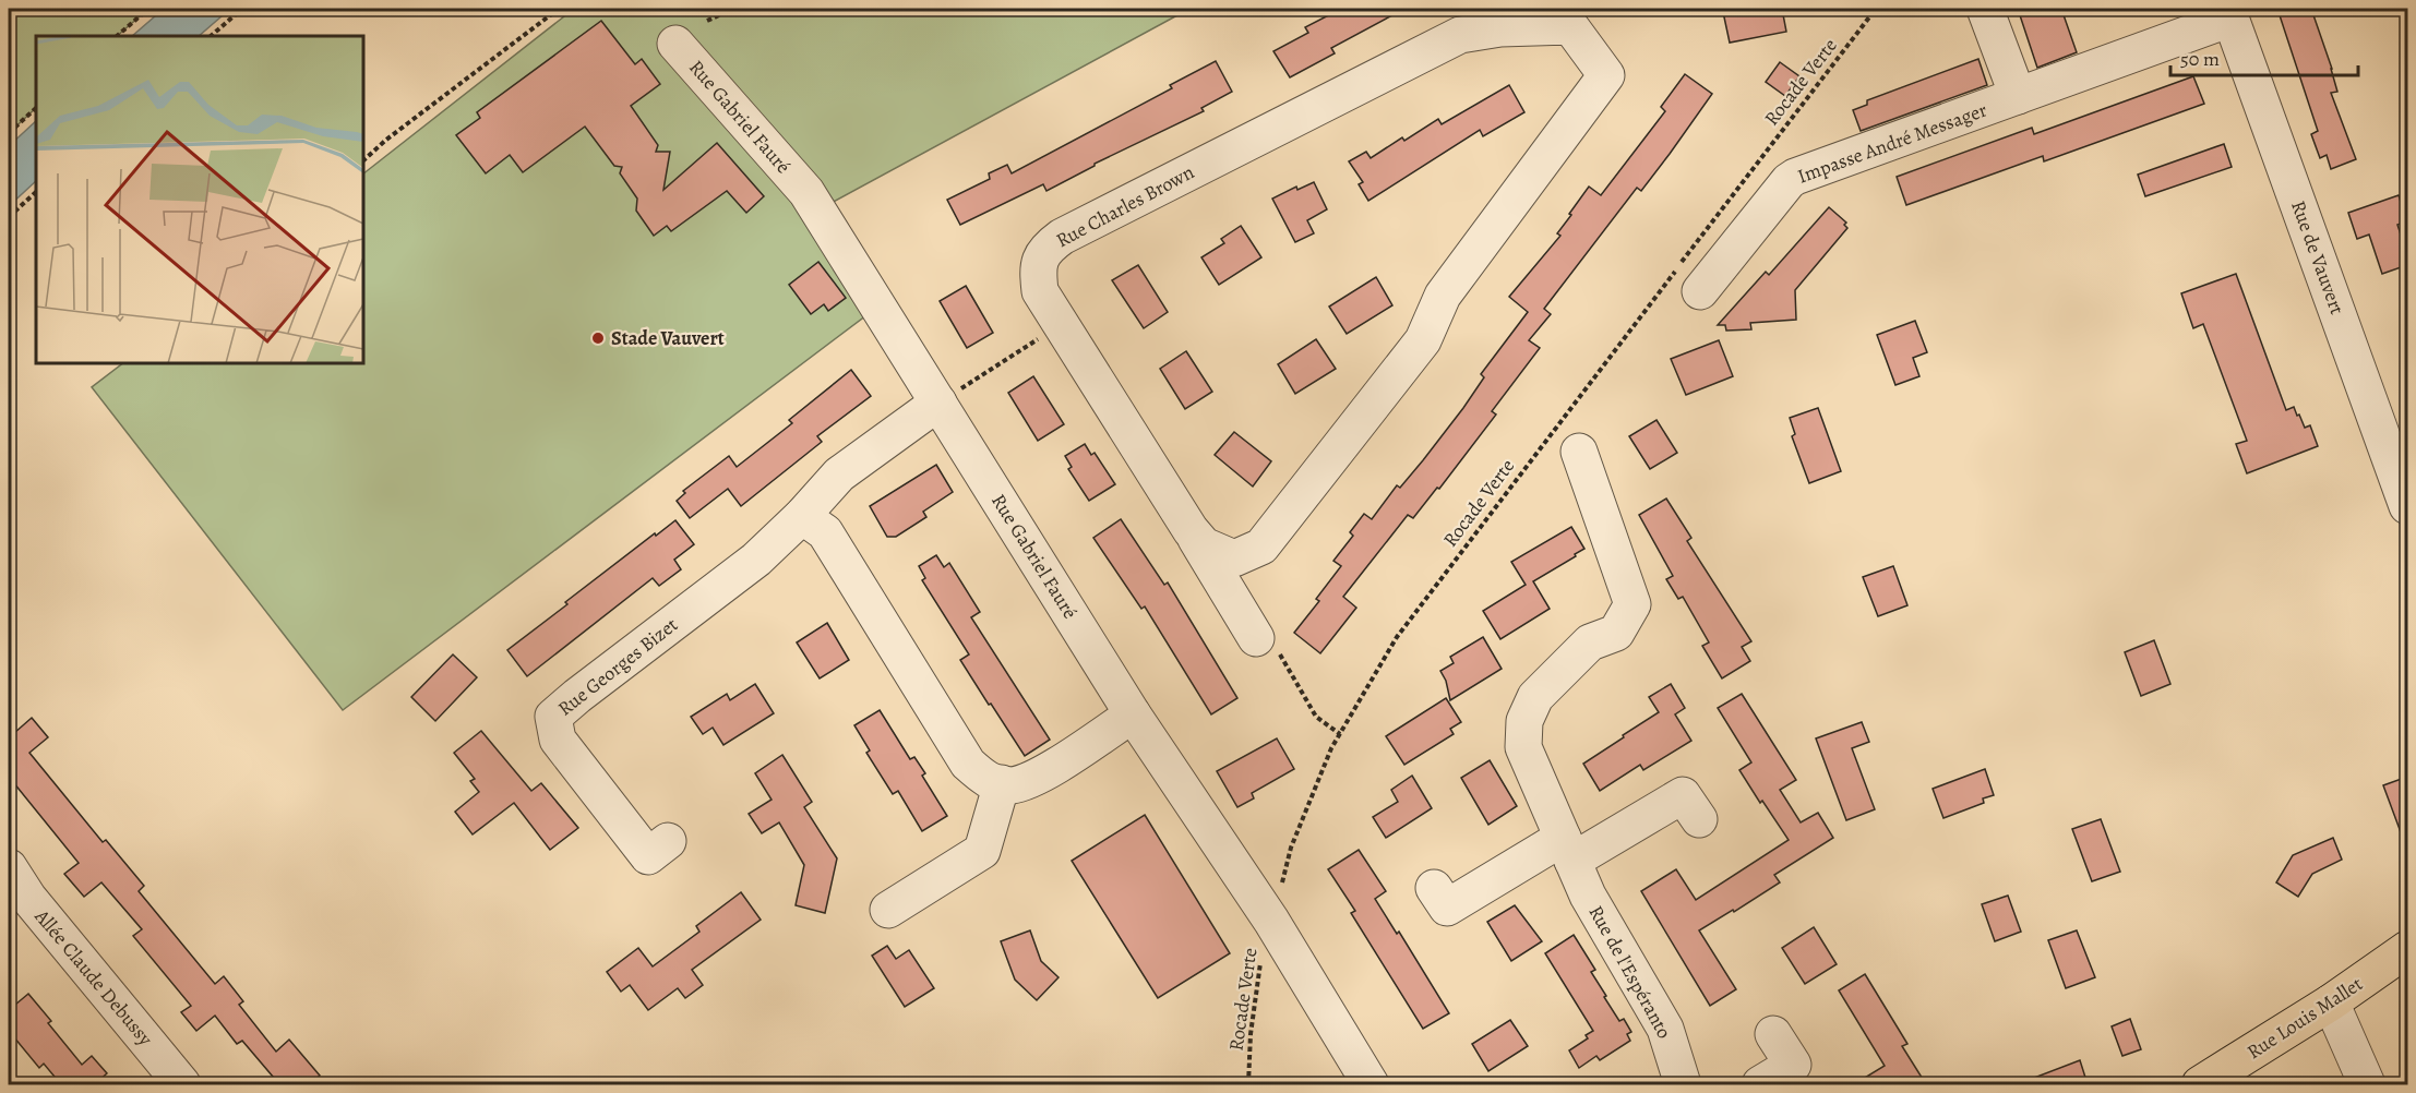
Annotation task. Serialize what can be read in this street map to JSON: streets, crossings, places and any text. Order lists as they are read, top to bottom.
{
  "streets": {
    "main road": ["Rue Louis Mallet"],
    "street": [
      "Rue Gabriel Fauré",
      "Impasse André Messager",
      "Rue Charles Brown",
      "Rue de Vauvert",
      "Rue Georges Bizet",
      "Rue de l'Espéranto",
      "Allée Claude Debussy"
    ],
    "path": ["Rocade Verte"]
  },
  "crossings": [
    ["Rocade Verte", "Rue Gabriel Fauré"],
    ["Rue Gabriel Fauré", "Rue Georges Bizet"],
    ["Impasse André Messager", "Rue de Vauvert"]
  ],
  "places": ["Stade Vauvert"],
  "scale_bar": "50 m"
}
